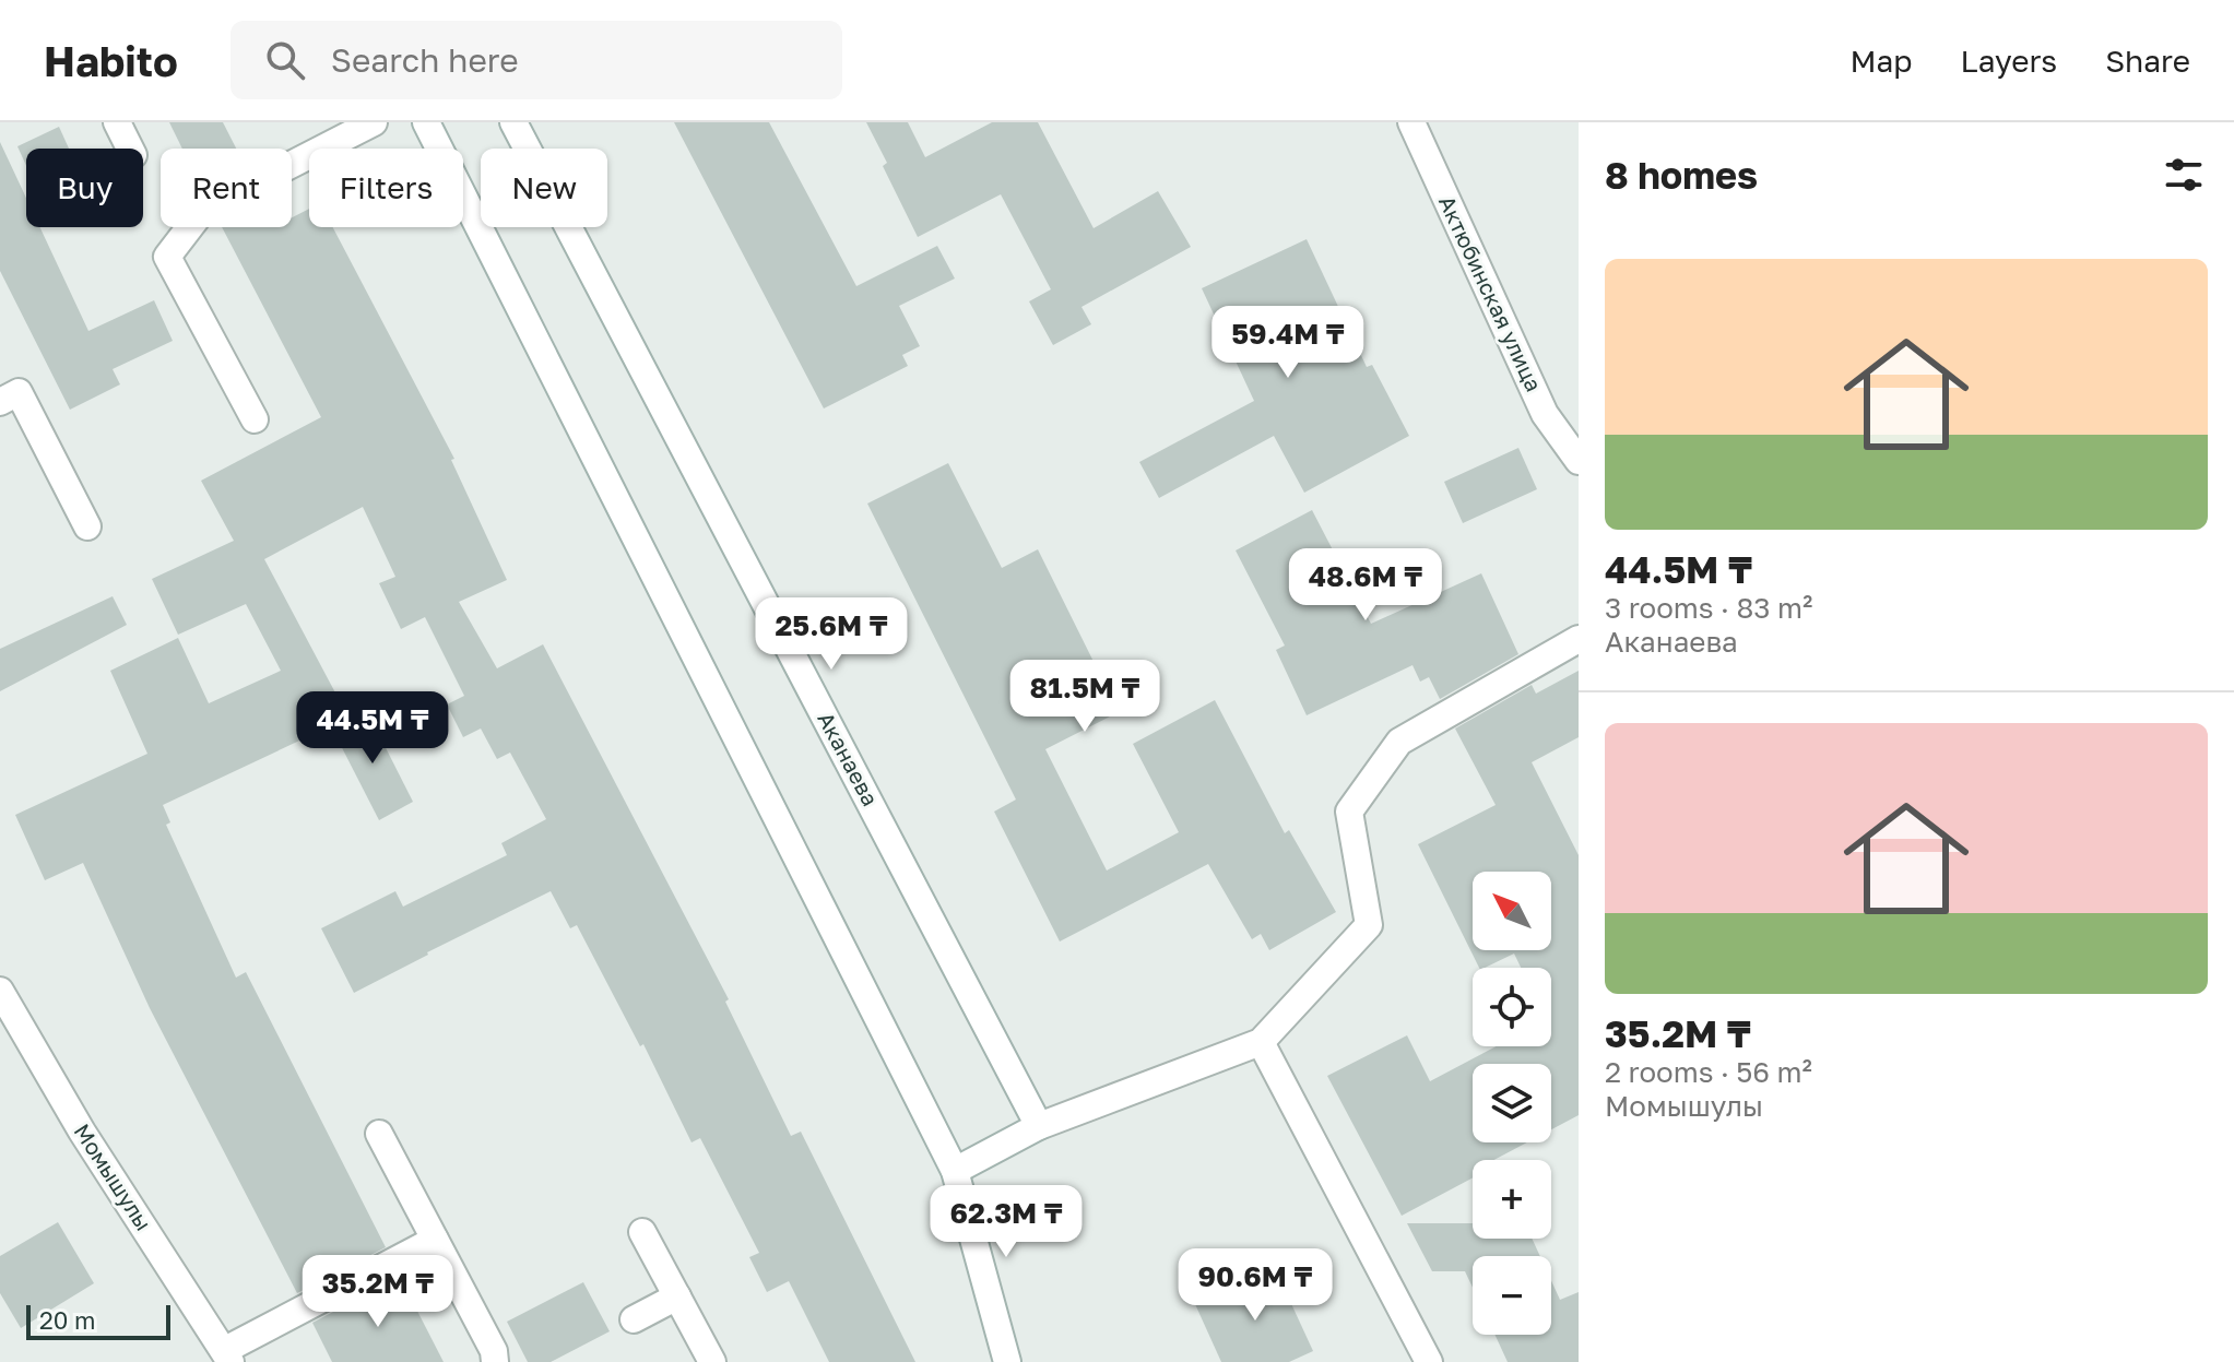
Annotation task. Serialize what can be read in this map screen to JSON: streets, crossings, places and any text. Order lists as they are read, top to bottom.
{
  "streets": {
    "street": ["Актюбинская улица", "Аканаева", "Момышулы"]
  },
  "scale_bar": "20 m",
  "north": "top left",
  "page": {
    "header": "Habito",
    "search": "Search here",
    "nav": ["Map", "Layers", "Share"],
    "heading": "8 homes",
    "chip": [
      "Buy",
      "Rent",
      "Filters",
      "New"
    ],
    "list": [
      {
        "name": "44.5M ₸",
        "note": "3 rooms · 83 m² · Аканаева"
      },
      {
        "name": "35.2M ₸",
        "note": "2 rooms · 56 m² · Момышулы"
      }
    ],
    "price": [
      "59.4M ₸",
      "48.6M ₸",
      "25.6M ₸",
      "81.5M ₸",
      "44.5M ₸",
      "62.3M ₸",
      "90.6M ₸",
      "35.2M ₸"
    ],
    "map_buttons": ["+", "−"],
    "scale": "20 m"
  }
}
